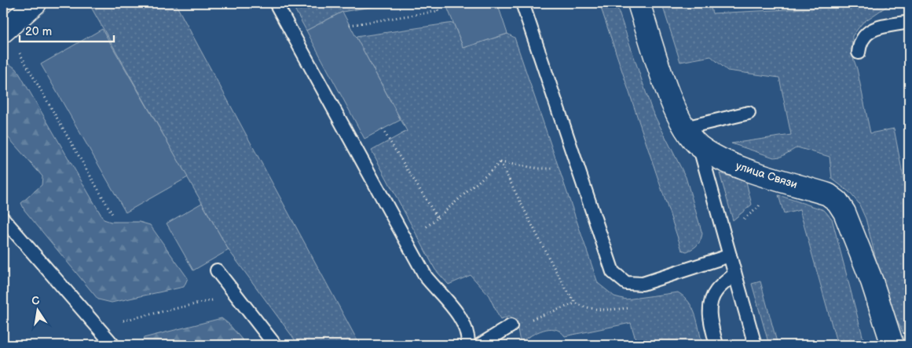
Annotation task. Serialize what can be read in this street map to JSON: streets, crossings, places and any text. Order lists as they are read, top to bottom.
{
  "streets": {
    "street": ["улица Связи"]
  },
  "scale_bar": "20 m",
  "north": "top"
}
